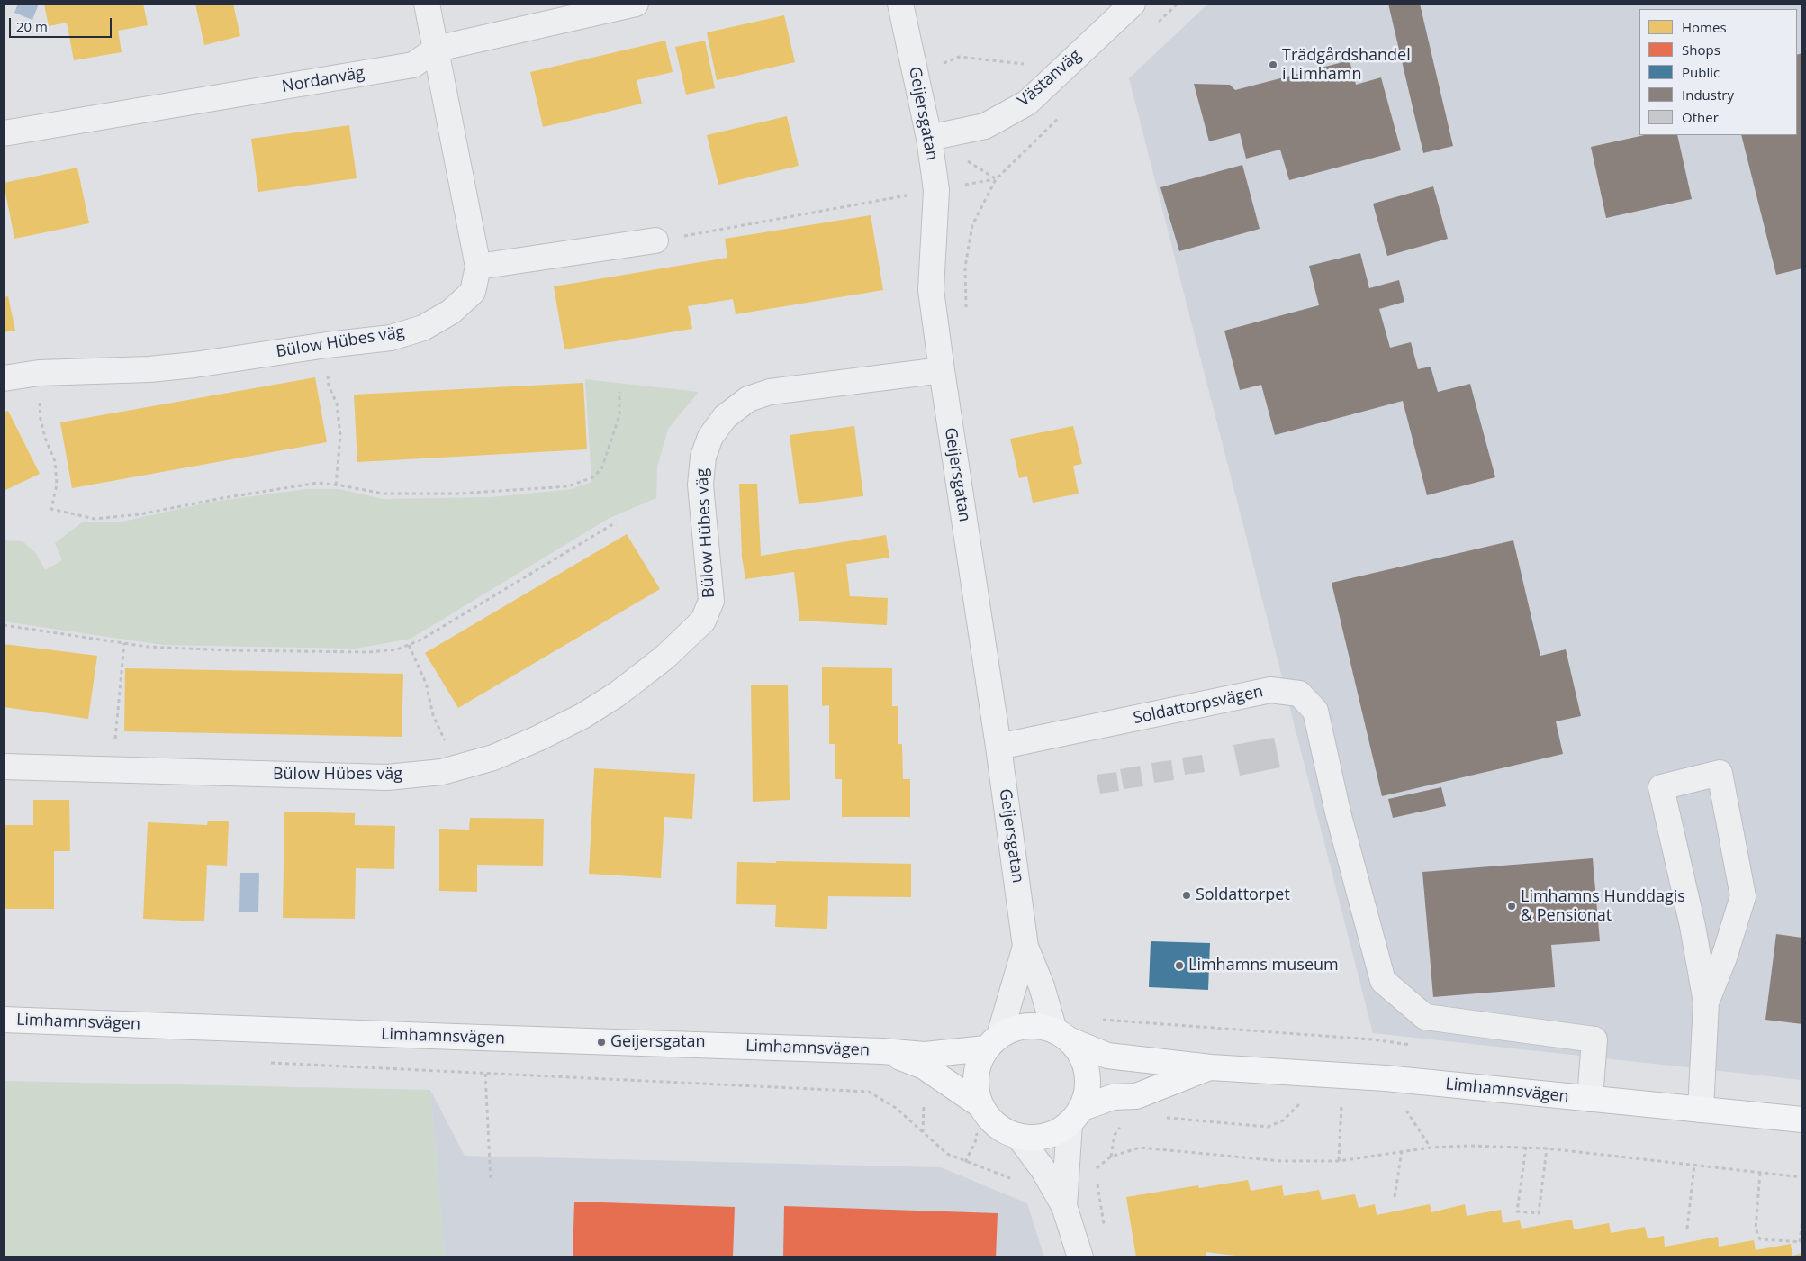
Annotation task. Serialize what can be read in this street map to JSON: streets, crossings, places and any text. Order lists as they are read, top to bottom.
{
  "streets": {
    "main road": ["Limhamnsvägen"],
    "street": [
      "Västanväg",
      "Nordanväg",
      "Geijersgatan",
      "Bülow Hübes väg",
      "Soldattorpsvägen"
    ]
  },
  "crossings": [
    ["Västanväg", "Geijersgatan"],
    ["Nordanväg", "Bülow Hübes väg"],
    ["Geijersgatan", "Bülow Hübes väg"],
    ["Geijersgatan", "Soldattorpsvägen"],
    ["Geijersgatan", "Limhamnsvägen"],
    ["Soldattorpsvägen", "Limhamnsvägen"]
  ],
  "places": [
    "Trädgårdshandel i Limhamn",
    "Soldattorpet",
    "Limhamns Hunddagis & Pensionat",
    "Limhamns museum",
    "Geijersgatan"
  ],
  "legend": [
    "Homes",
    "Shops",
    "Public",
    "Industry",
    "Other"
  ],
  "scale_bar": "20 m"
}
